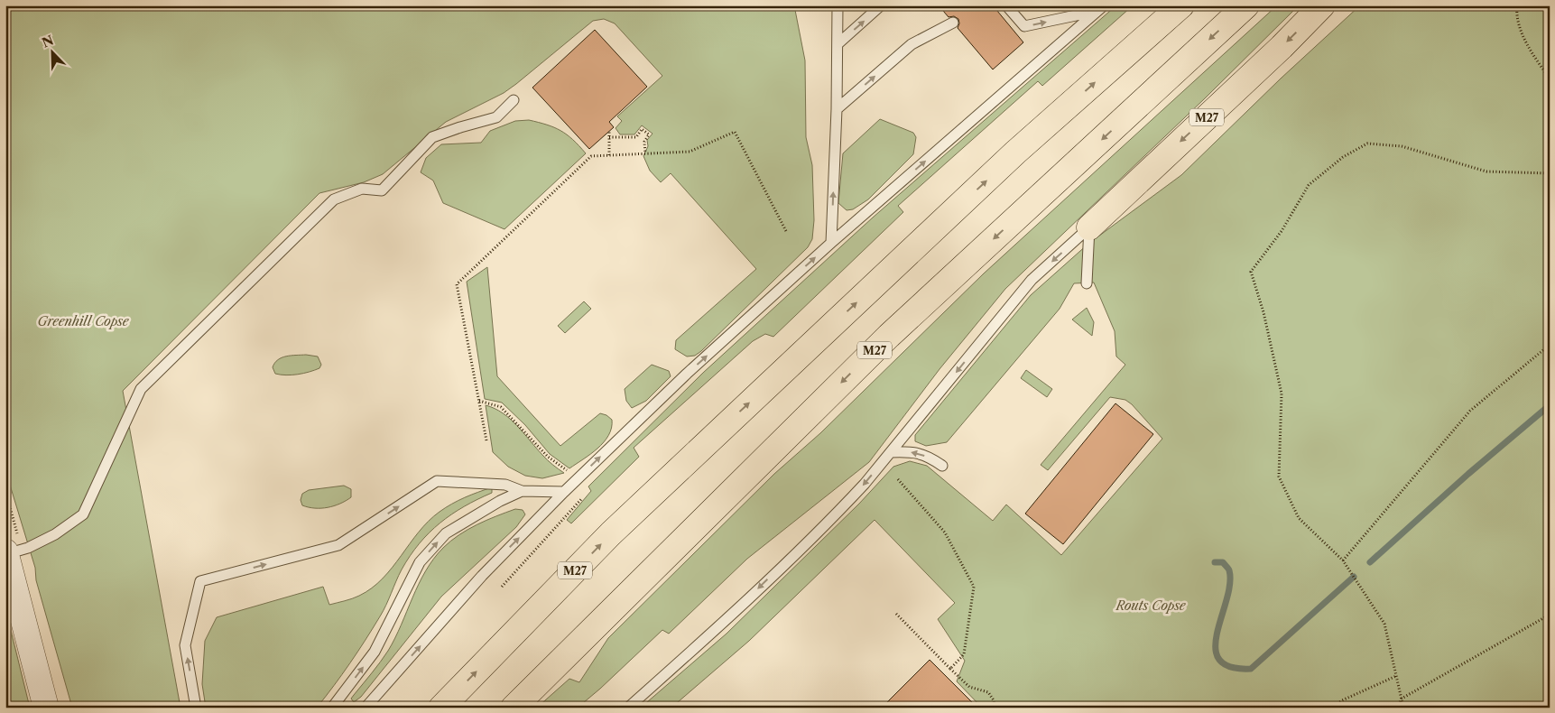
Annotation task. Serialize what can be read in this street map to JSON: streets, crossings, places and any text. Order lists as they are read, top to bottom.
{
  "streets": {
    "highway": ["M27"]
  },
  "parks": ["Greenhill Copse", "Routs Copse"],
  "north": "top left"
}
